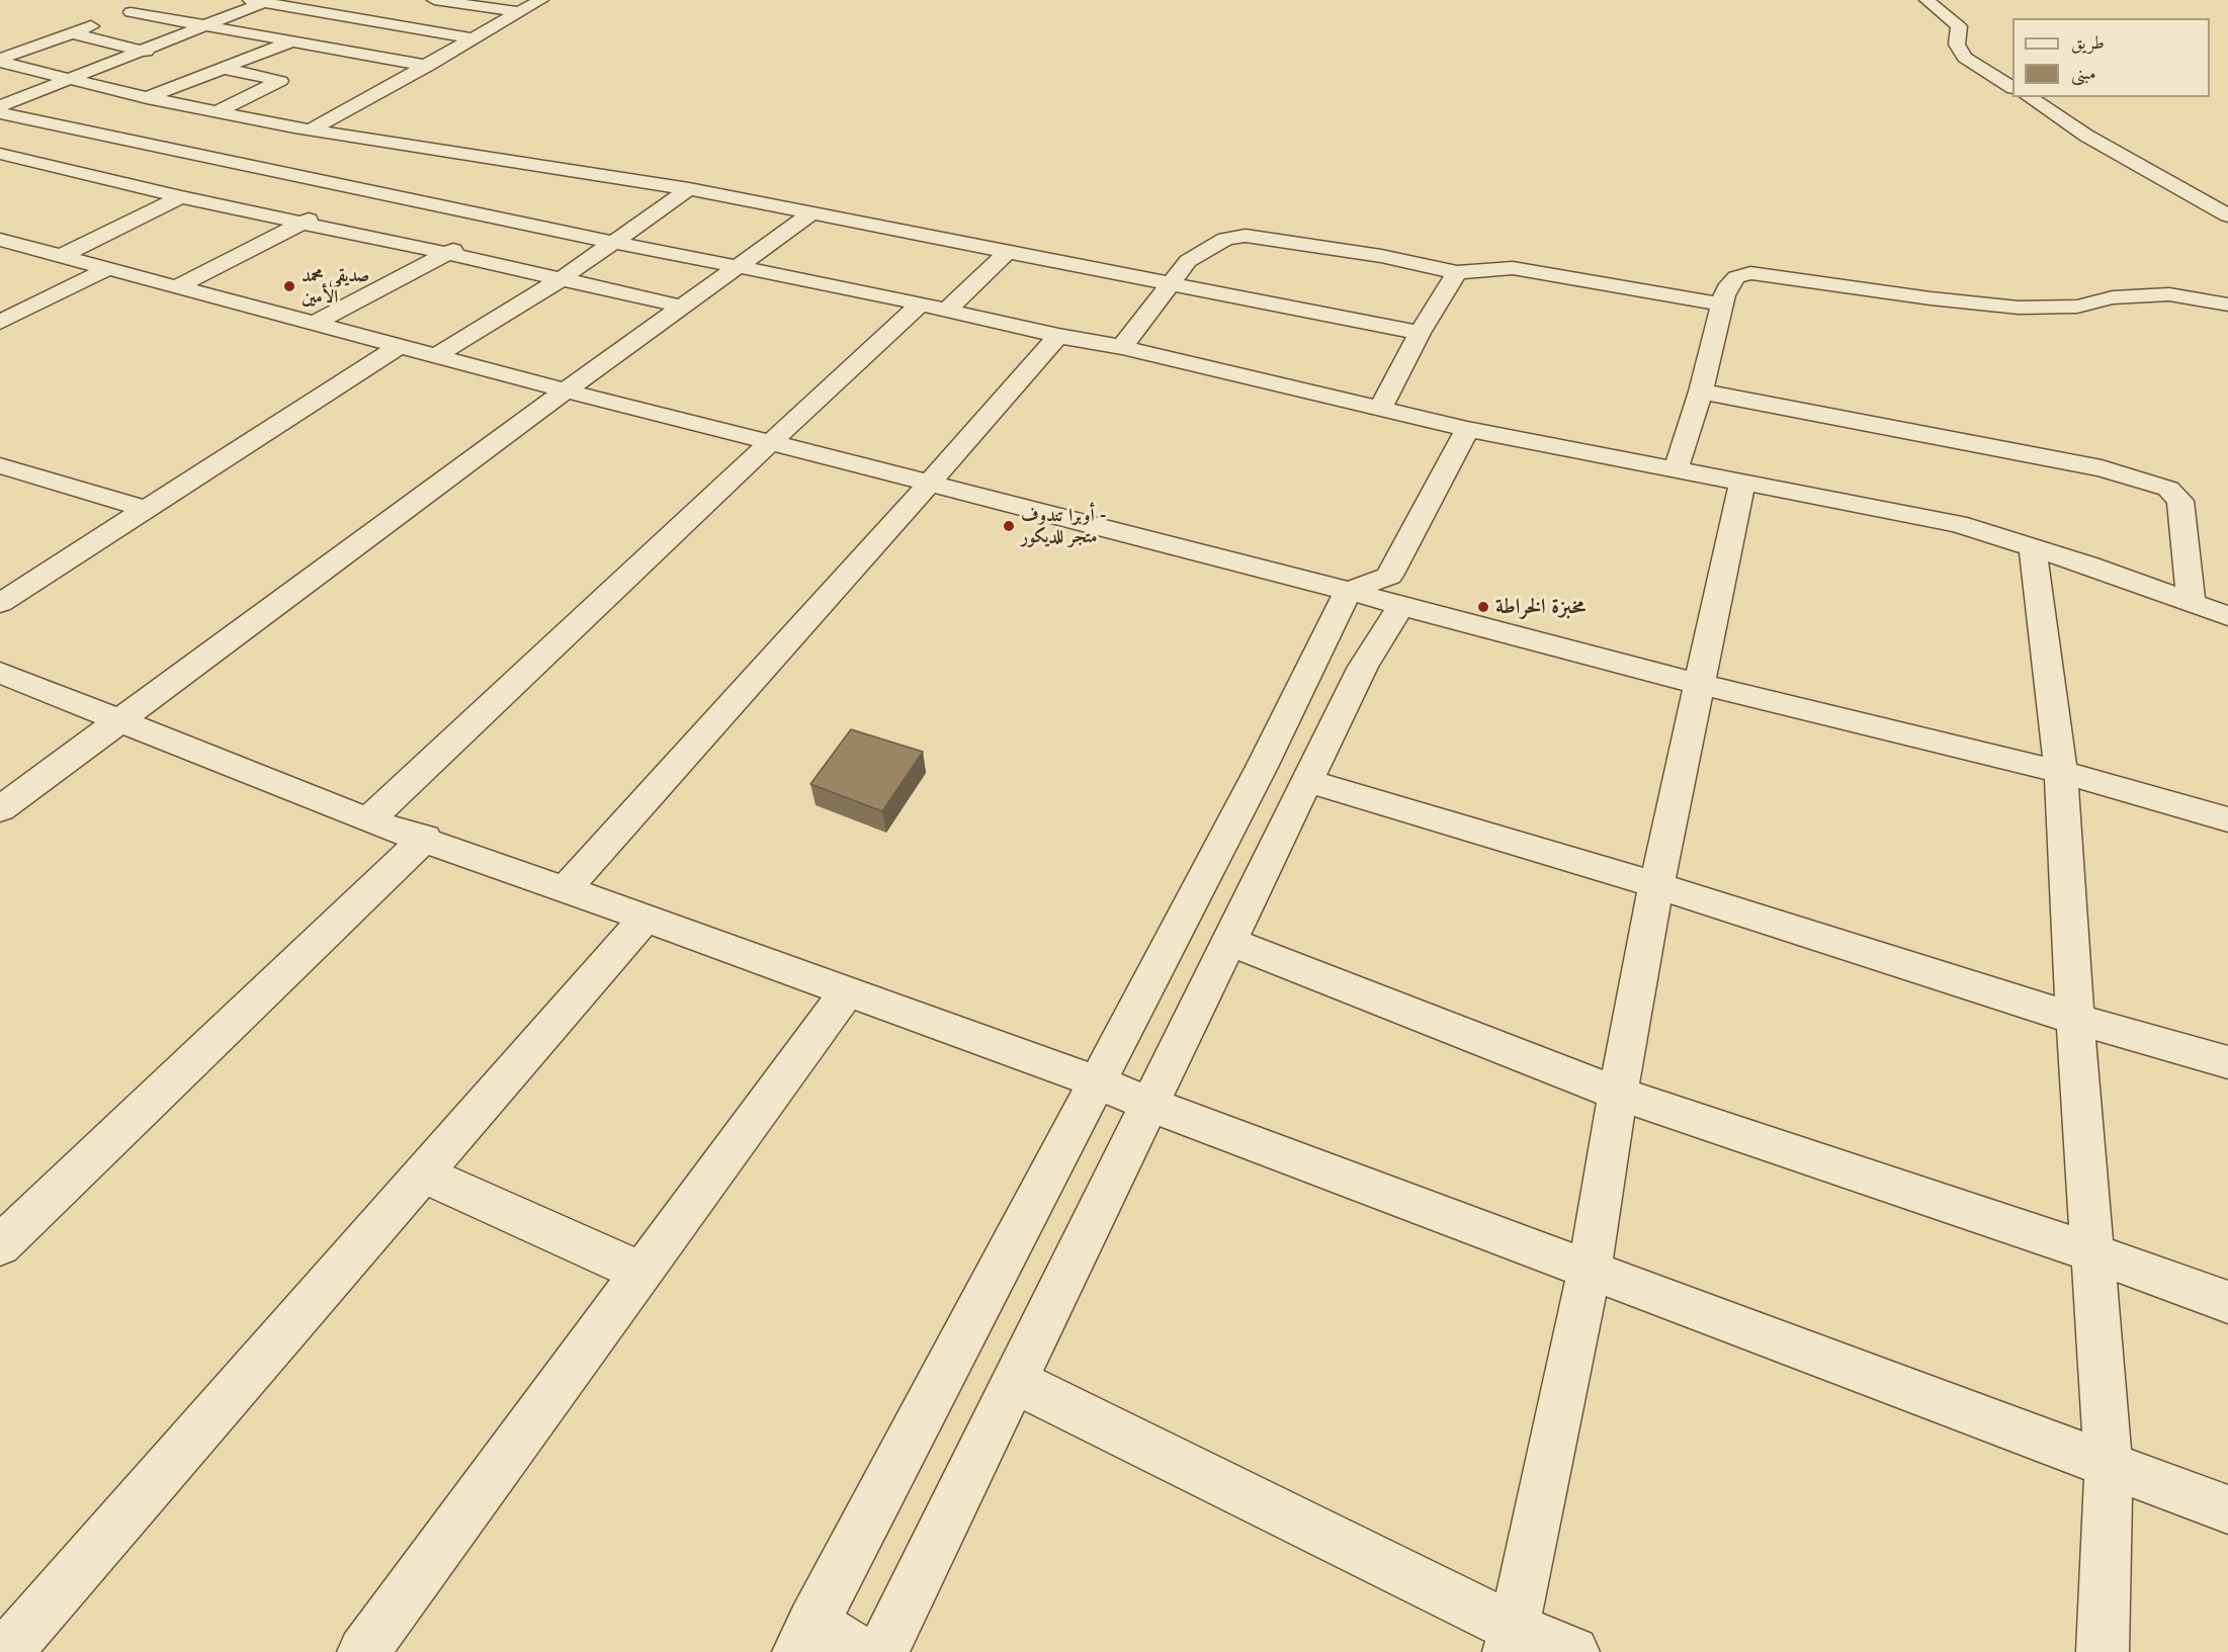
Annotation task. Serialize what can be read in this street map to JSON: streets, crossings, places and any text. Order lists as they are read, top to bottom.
{
  "places": ["صديقي محمد الأمين", "أوبرا تندوف - متجر للديكور", "مخبزة الخراطة"],
  "legend": ["طريق", "مبنى"]
}
